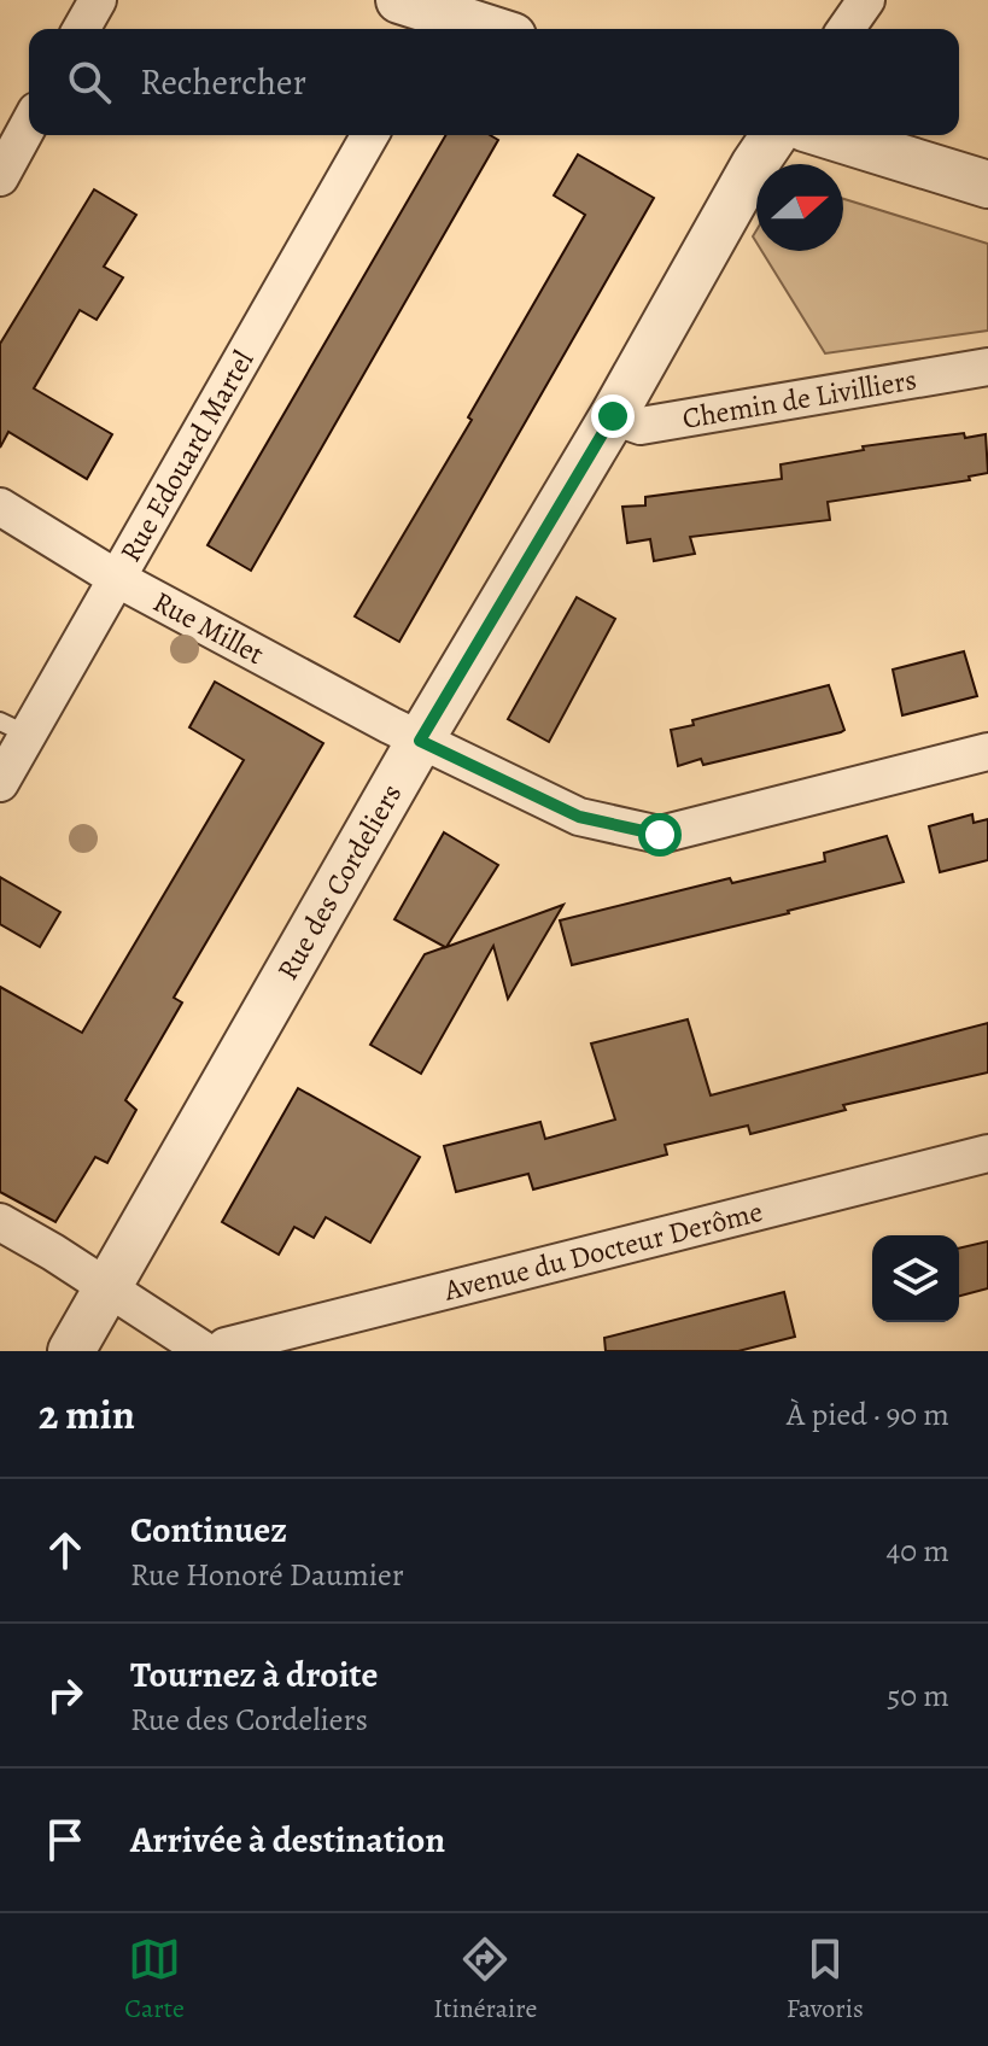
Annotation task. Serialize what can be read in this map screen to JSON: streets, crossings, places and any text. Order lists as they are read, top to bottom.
{
  "streets": {
    "street": [
      "Chemin de Livilliers",
      "Rue Edouard Martel",
      "Rue Millet",
      "Rue des Cordeliers",
      "Avenue du Docteur Derôme"
    ]
  },
  "crossings": [
    ["Chemin de Livilliers", "Rue des Cordeliers"],
    ["Rue Edouard Martel", "Rue Millet"],
    ["Rue Millet", "Rue des Cordeliers"]
  ],
  "north": "right",
  "page": {
    "search": "Rechercher",
    "heading": ["2 min", "À pied · 90 m"],
    "list": [
      ["Continuez", "Rue Honoré Daumier", "40 m"],
      ["Tournez à droite", "Rue des Cordeliers", "50 m"],
      "Arrivée à destination"
    ],
    "nav": ["Carte", "Itinéraire", "Favoris"]
  }
}
